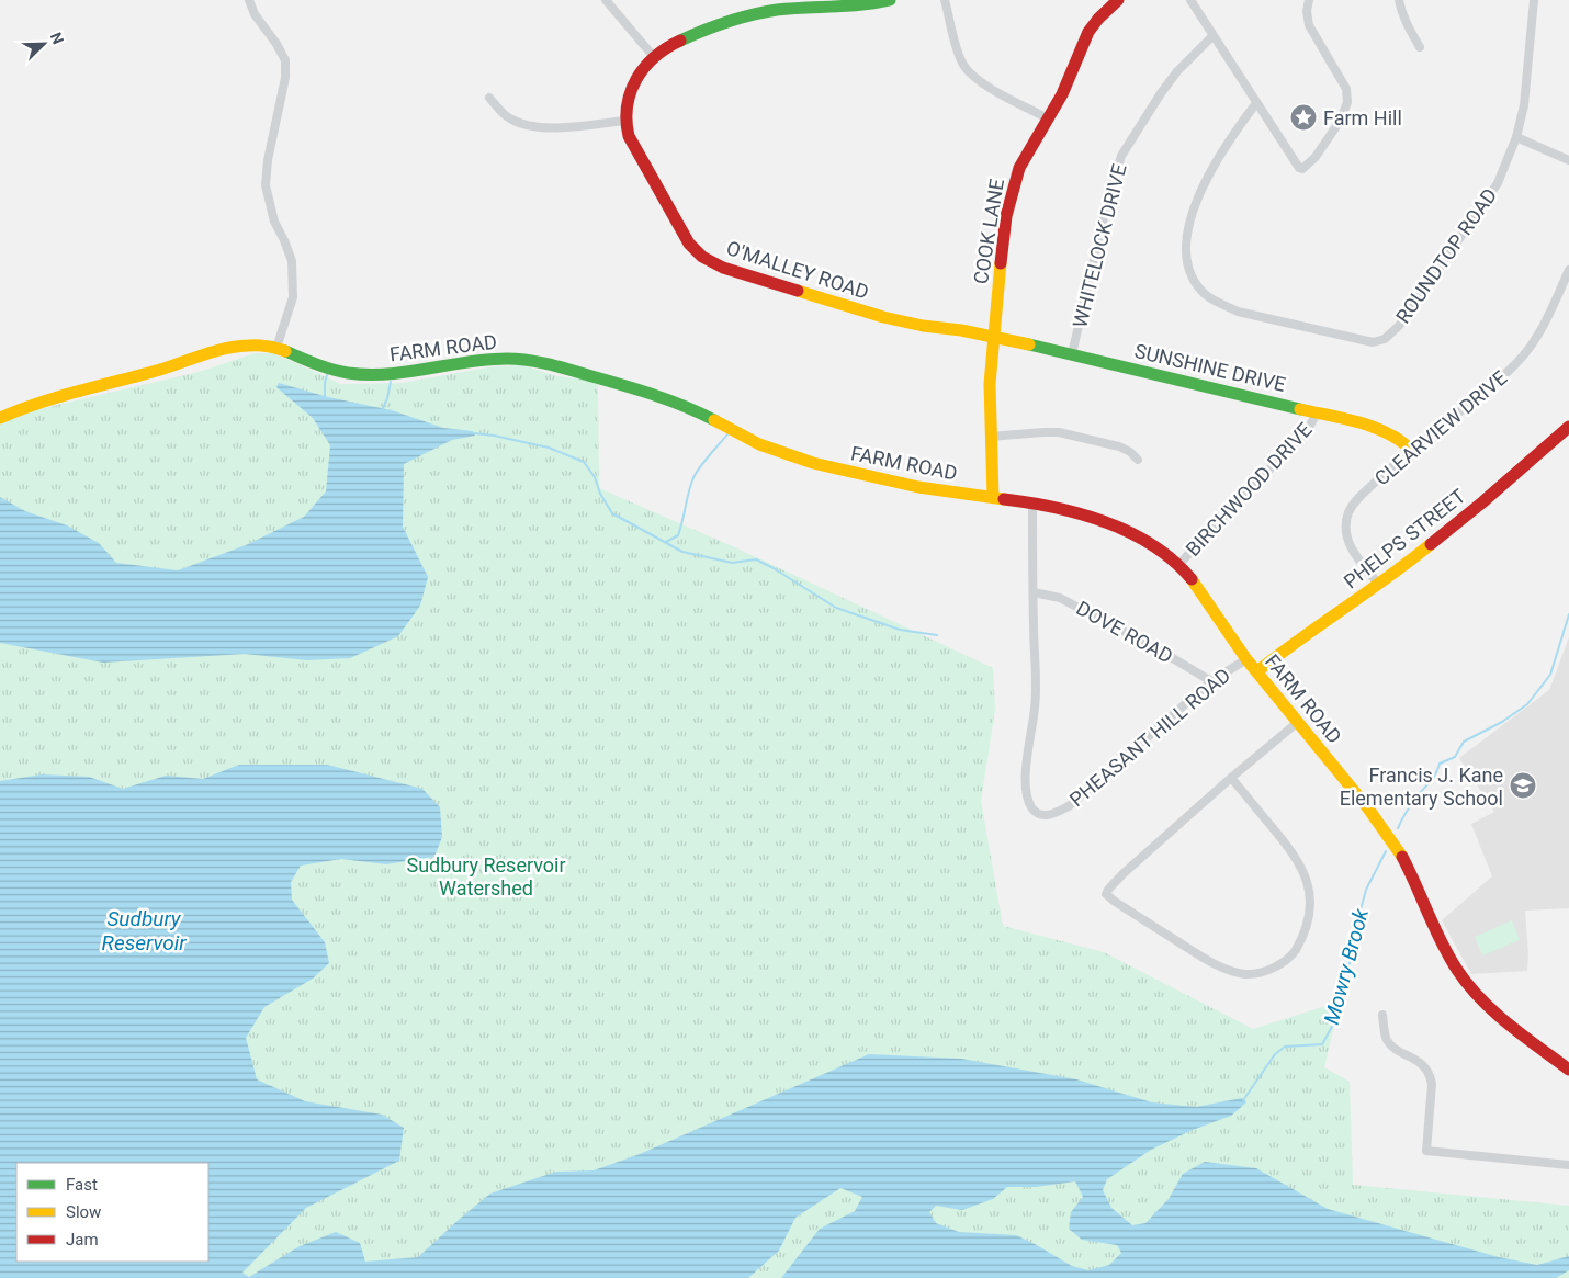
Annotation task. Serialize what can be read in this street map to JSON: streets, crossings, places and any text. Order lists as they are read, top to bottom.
{
  "streets": {
    "street": [
      "COOK LANE",
      "WHITELOCK DRIVE",
      "ROUNDTOP ROAD",
      "O'MALLEY ROAD",
      "FARM ROAD",
      "SUNSHINE DRIVE",
      "CLEARVIEW DRIVE",
      "BIRCHWOOD DRIVE",
      "PHELPS STREET",
      "DOVE ROAD",
      "PHEASANT HILL ROAD"
    ]
  },
  "crossings": [
    ["COOK LANE", "O'MALLEY ROAD"],
    ["COOK LANE", "FARM ROAD"],
    ["COOK LANE", "SUNSHINE DRIVE"],
    ["WHITELOCK DRIVE", "SUNSHINE DRIVE"],
    ["O'MALLEY ROAD", "SUNSHINE DRIVE"],
    ["FARM ROAD", "BIRCHWOOD DRIVE"],
    ["FARM ROAD", "PHELPS STREET"],
    ["FARM ROAD", "PHEASANT HILL ROAD"],
    ["SUNSHINE DRIVE", "CLEARVIEW DRIVE"],
    ["SUNSHINE DRIVE", "BIRCHWOOD DRIVE"],
    ["CLEARVIEW DRIVE", "PHELPS STREET"],
    ["DOVE ROAD", "PHEASANT HILL ROAD"]
  ],
  "water": ["Sudbury Reservoir", "Mowry Brook"],
  "parks": ["Sudbury Reservoir Watershed"],
  "places": {
    "place": ["Farm Hill"],
    "school or university": ["Francis J. Kane Elementary School"]
  },
  "legend": ["Fast", "Slow", "Jam"],
  "north": "top right"
}
